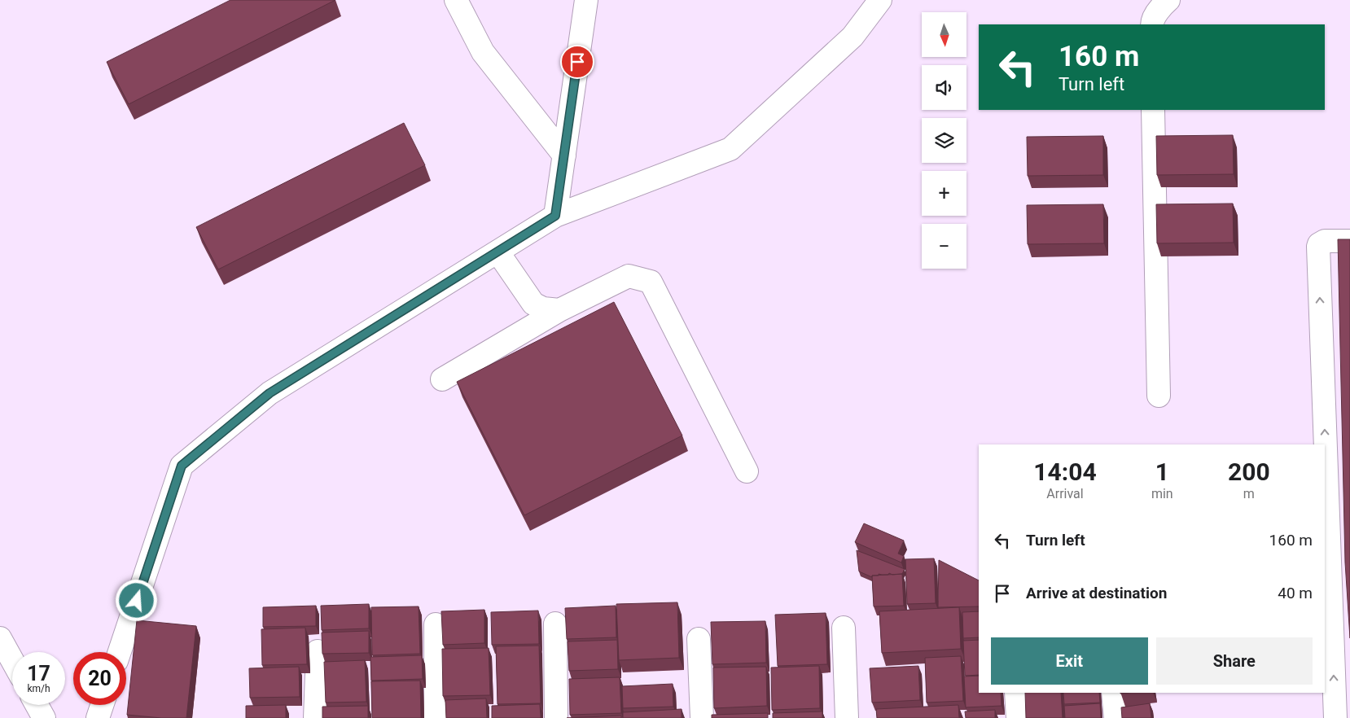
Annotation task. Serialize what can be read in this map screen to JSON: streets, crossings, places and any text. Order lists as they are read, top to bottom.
{
  "north": "bottom",
  "page": {
    "map_buttons": ["+", "−"],
    "turn": ["160 m", "Turn left"],
    "eta": [
      "14:04",
      "Arrival",
      "1",
      "min",
      "200",
      "m"
    ],
    "list": [
      {
        "name": "Turn left",
        "value": "160 m"
      },
      {
        "name": "Arrive at destination",
        "value": "40 m"
      }
    ],
    "buttons": ["Exit", "Share"],
    "speed": "17 km/h",
    "limit": "20"
  }
}
